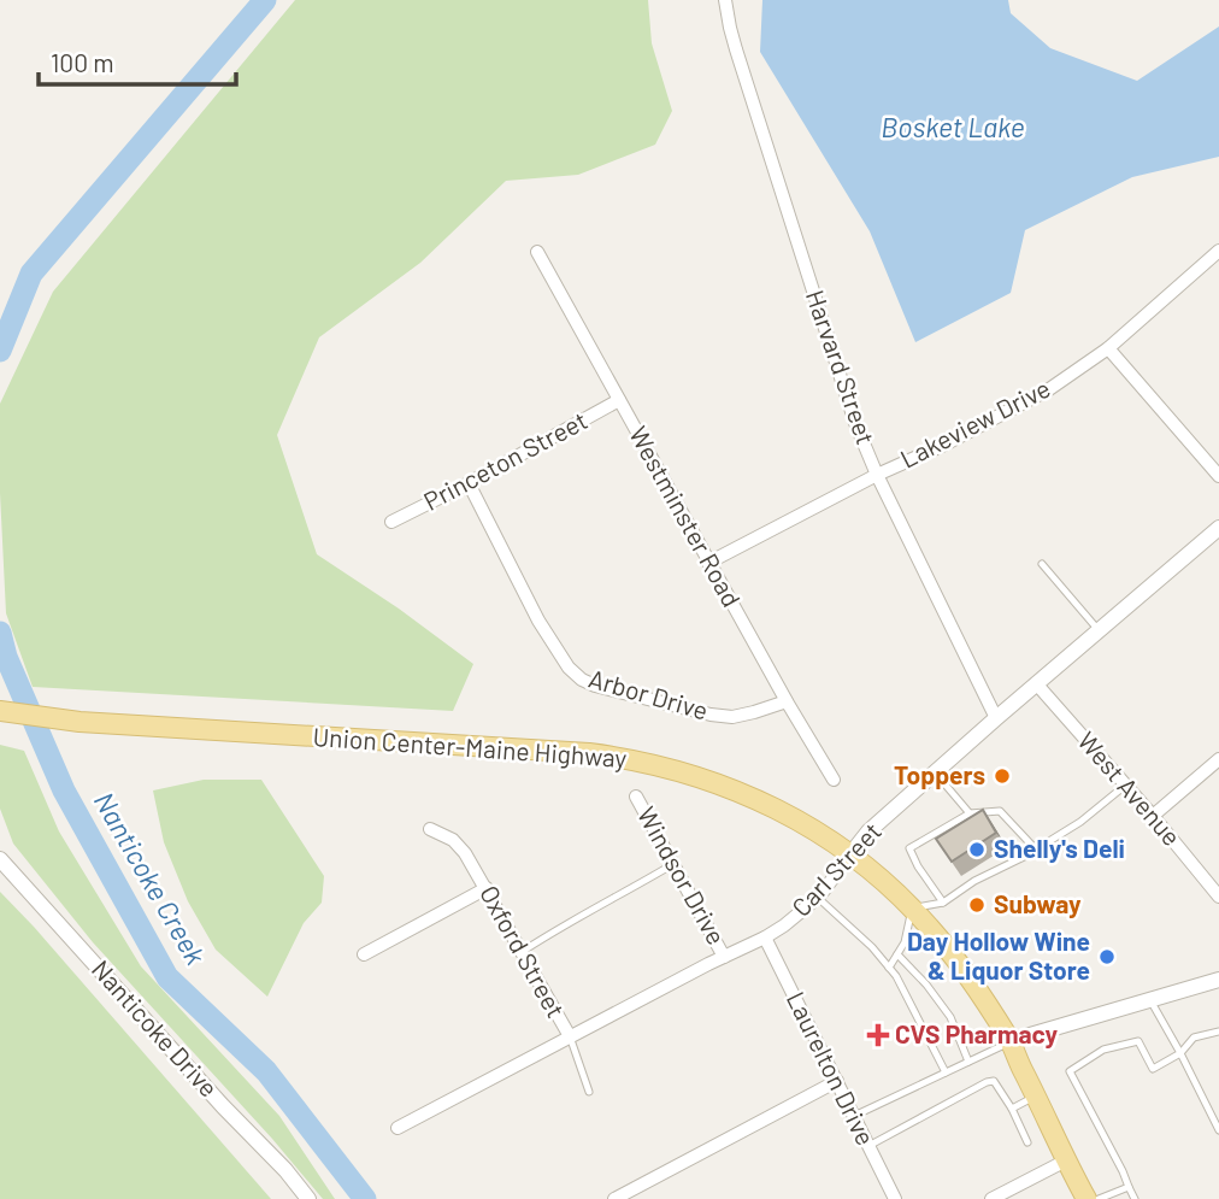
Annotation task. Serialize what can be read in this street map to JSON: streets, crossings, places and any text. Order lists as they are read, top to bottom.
{
  "streets": {
    "main road": ["Union Center-Maine Highway"],
    "street": [
      "Harvard Street",
      "Lakeview Drive",
      "Princeton Street",
      "Westminster Road",
      "Arbor Drive",
      "West Avenue",
      "Carl Street",
      "Windsor Drive",
      "Oxford Street",
      "Nanticoke Drive",
      "Laurelton Drive"
    ]
  },
  "crossings": [
    ["Harvard Street", "Lakeview Drive"],
    ["Harvard Street", "Carl Street"],
    ["Lakeview Drive", "Westminster Road"],
    ["Princeton Street", "Westminster Road"],
    ["Princeton Street", "Arbor Drive"],
    ["Westminster Road", "Arbor Drive"],
    ["Union Center-Maine Highway", "Carl Street"],
    ["West Avenue", "Carl Street"],
    ["Carl Street", "Windsor Drive"],
    ["Carl Street", "Oxford Street"],
    ["Carl Street", "Laurelton Drive"]
  ],
  "water": ["Bosket Lake", "Nanticoke Creek"],
  "places": {
    "other": [
      "Toppers",
      "Shelly's Deli",
      "Subway",
      "Day Hollow Wine & Liquor Store"
    ],
    "health": ["CVS Pharmacy"]
  },
  "scale_bar": "100 m"
}
